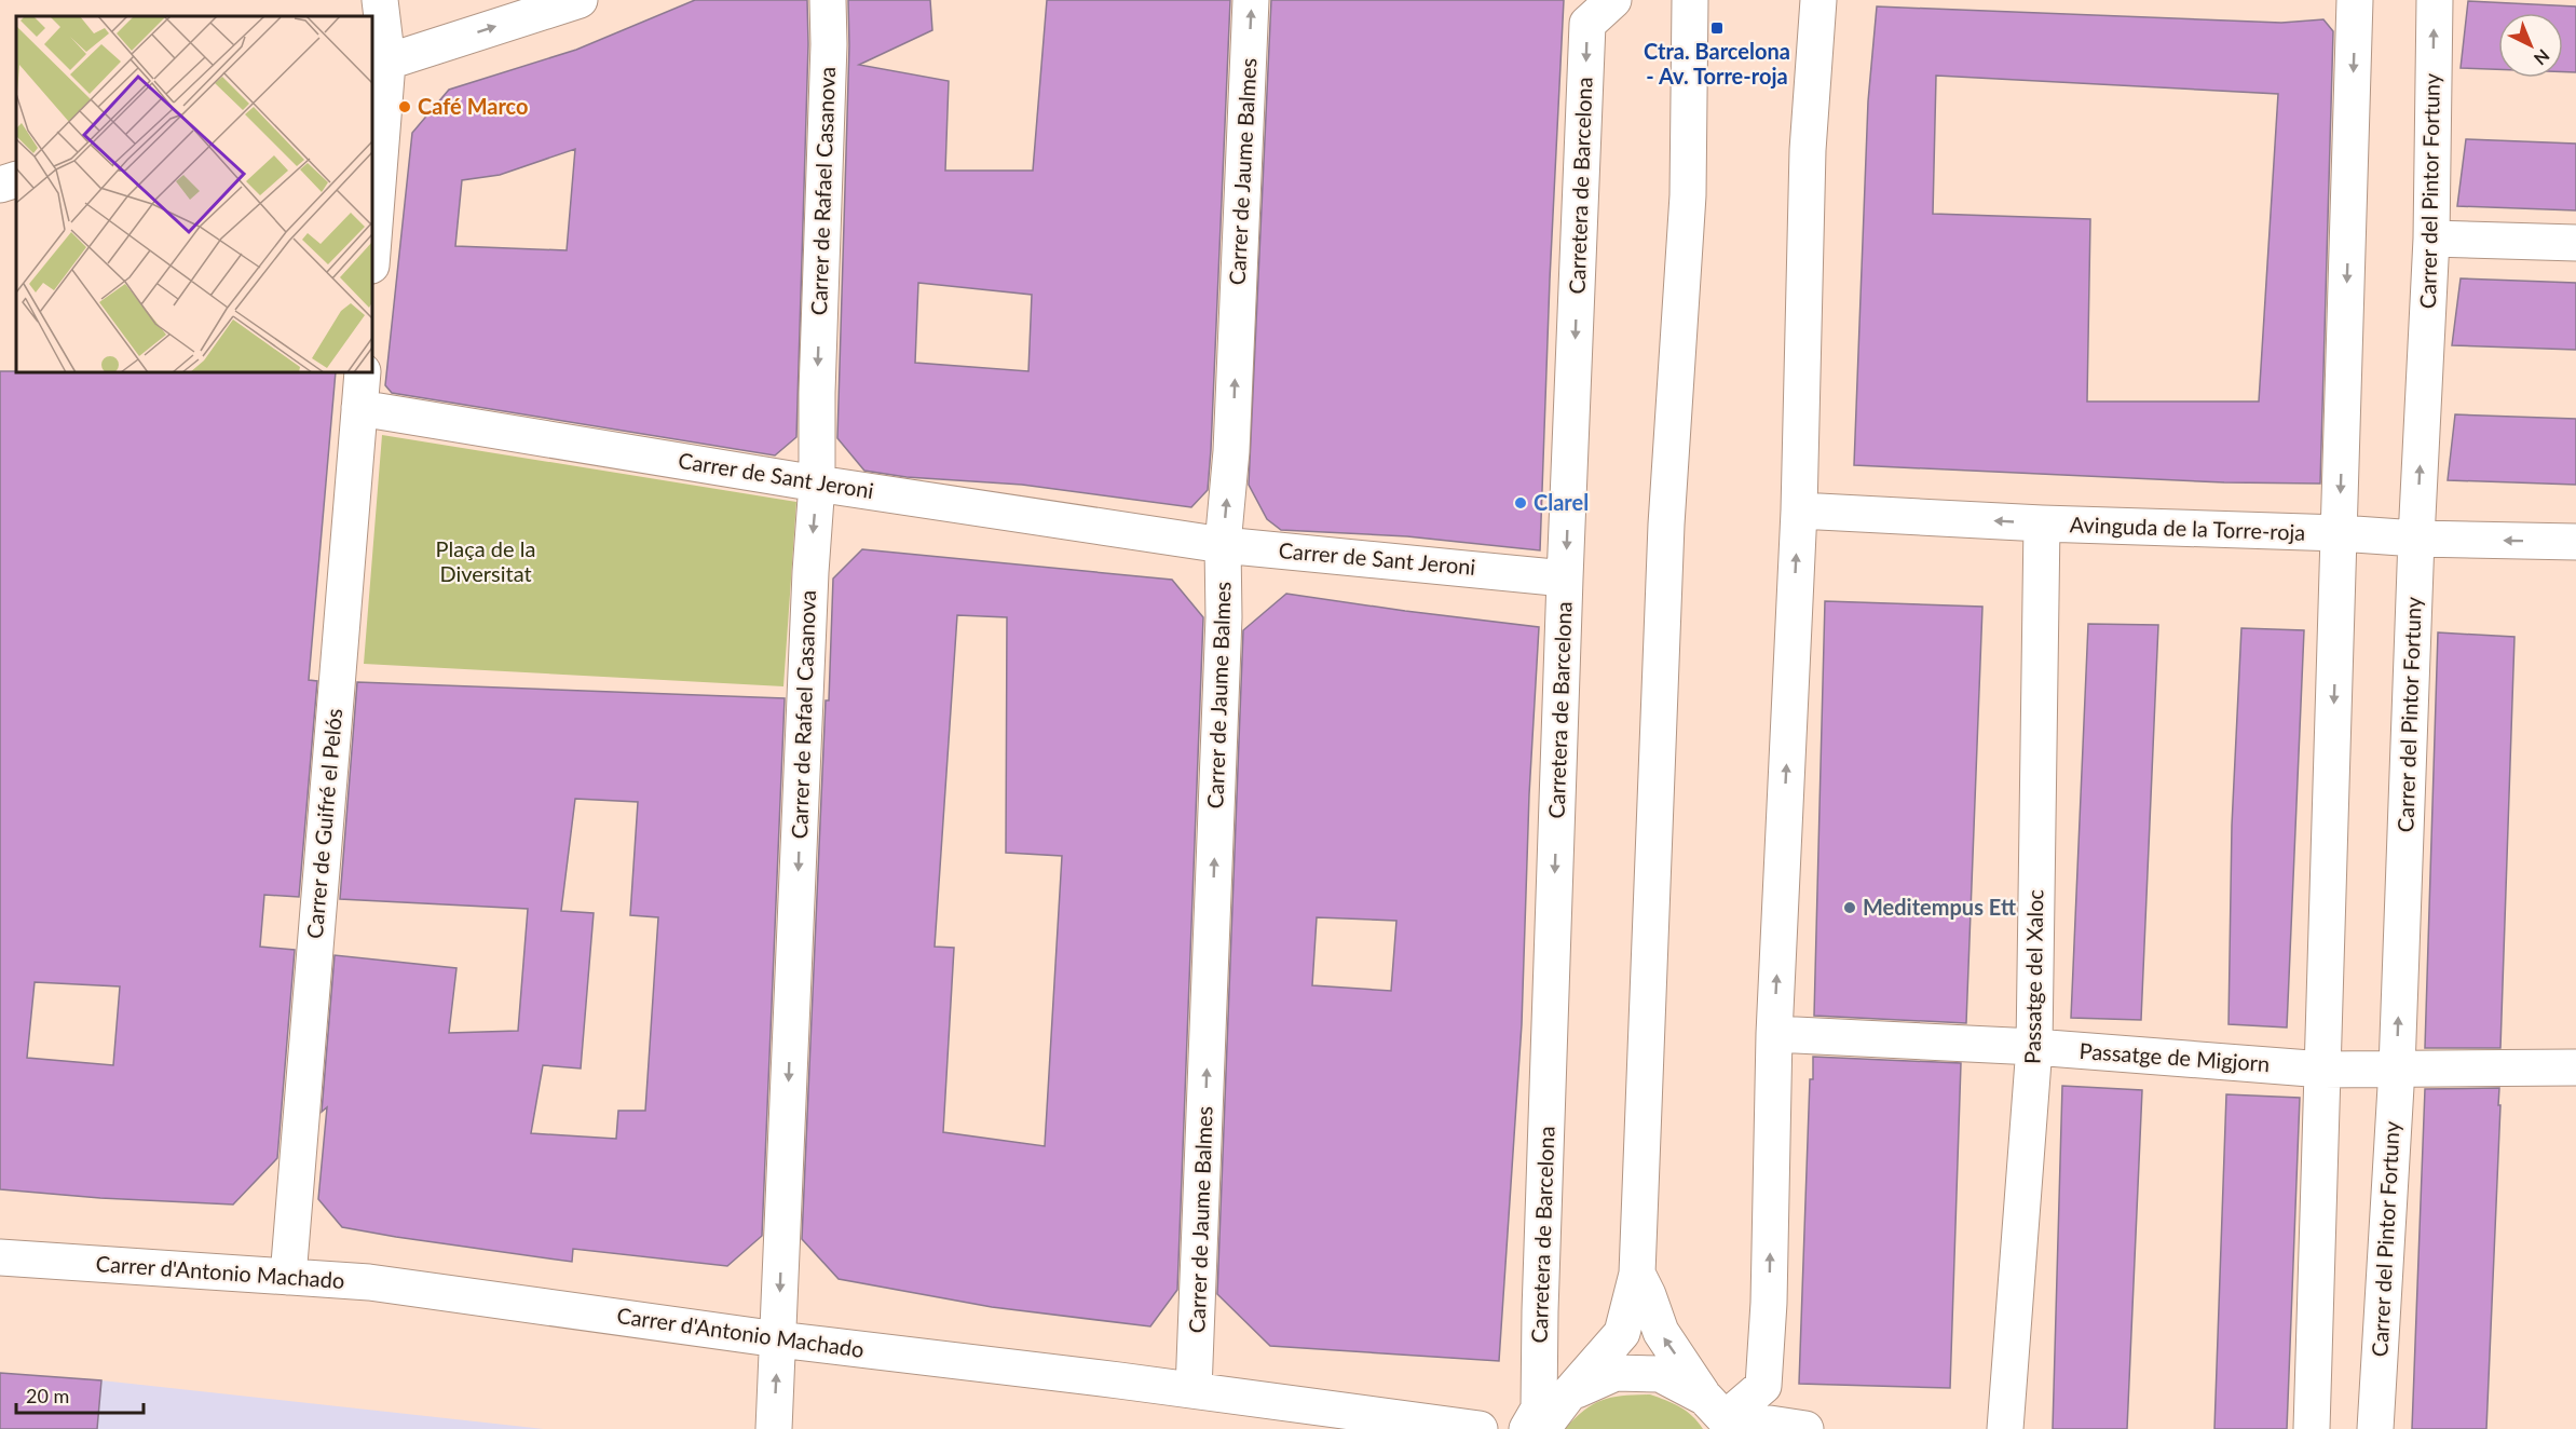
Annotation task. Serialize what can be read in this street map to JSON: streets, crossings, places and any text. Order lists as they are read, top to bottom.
{
  "streets": {
    "street": [
      "Carrer de Jaume Balmes",
      "Carretera de Barcelona",
      "Carrer de Rafael Casanova",
      "Carrer del Pintor Fortuny",
      "Carrer de Sant Jeroni",
      "Avinguda de la Torre-roja",
      "Carrer de Guifré el Pelós",
      "Passatge del Xaloc",
      "Passatge de Migjorn",
      "Carrer d'Antonio Machado"
    ]
  },
  "crossings": [
    ["Carrer de Jaume Balmes", "Carrer de Sant Jeroni"],
    ["Carrer de Jaume Balmes", "Carrer d'Antonio Machado"],
    ["Carretera de Barcelona", "Carrer de Sant Jeroni"],
    ["Carrer de Rafael Casanova", "Carrer de Sant Jeroni"],
    ["Carrer de Rafael Casanova", "Carrer d'Antonio Machado"],
    ["Carrer del Pintor Fortuny", "Avinguda de la Torre-roja"],
    ["Carrer del Pintor Fortuny", "Passatge de Migjorn"],
    ["Carrer de Sant Jeroni", "Carrer de Guifré el Pelós"],
    ["Avinguda de la Torre-roja", "Passatge del Xaloc"],
    ["Carrer de Guifré el Pelós", "Carrer d'Antonio Machado"],
    ["Passatge del Xaloc", "Passatge de Migjorn"]
  ],
  "one_way": ["Carrer de Jaume Balmes", "Carrer de Rafael Casanova"],
  "parks": ["Plaça de la Diversitat"],
  "places": {
    "transit": ["Ctra. Barcelona - Av. Torre-roja"],
    "other": ["Café Marco", "Clarel", "Meditempus Ett"]
  },
  "scale_bar": "20 m",
  "north": "bottom right"
}
